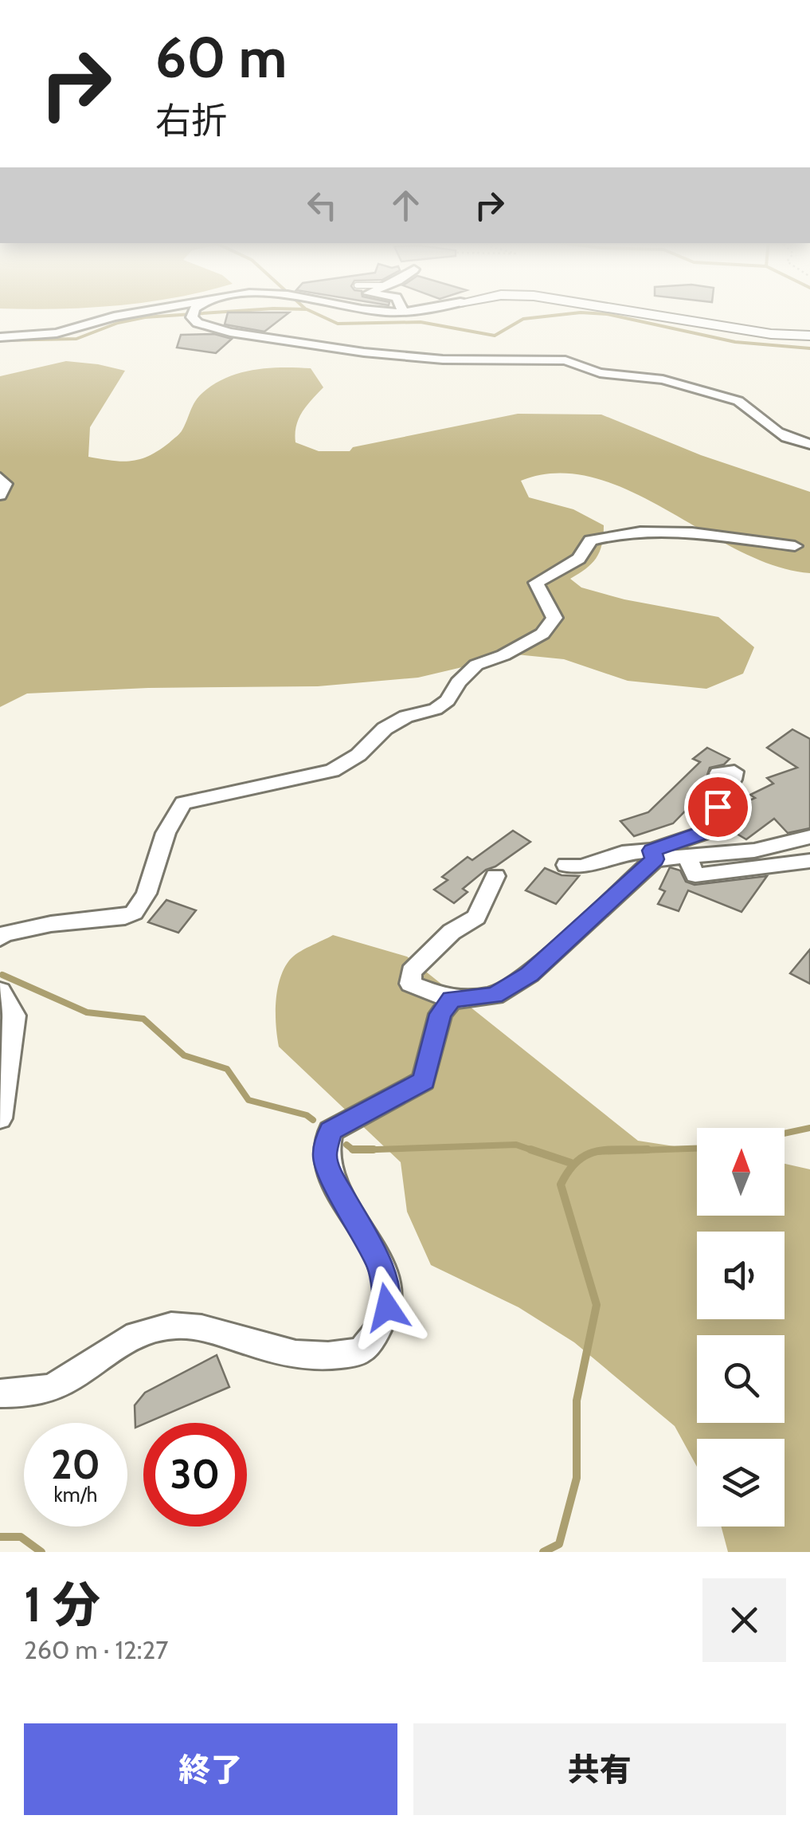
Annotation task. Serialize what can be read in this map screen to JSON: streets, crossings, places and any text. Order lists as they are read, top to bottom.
{
  "north": "top",
  "page": {
    "turn": ["60 m", "右折"],
    "speed": "20 km/h",
    "limit": "30",
    "heading": ["1 分", "260 m · 12:27"],
    "buttons": ["終了", "共有"]
  }
}
